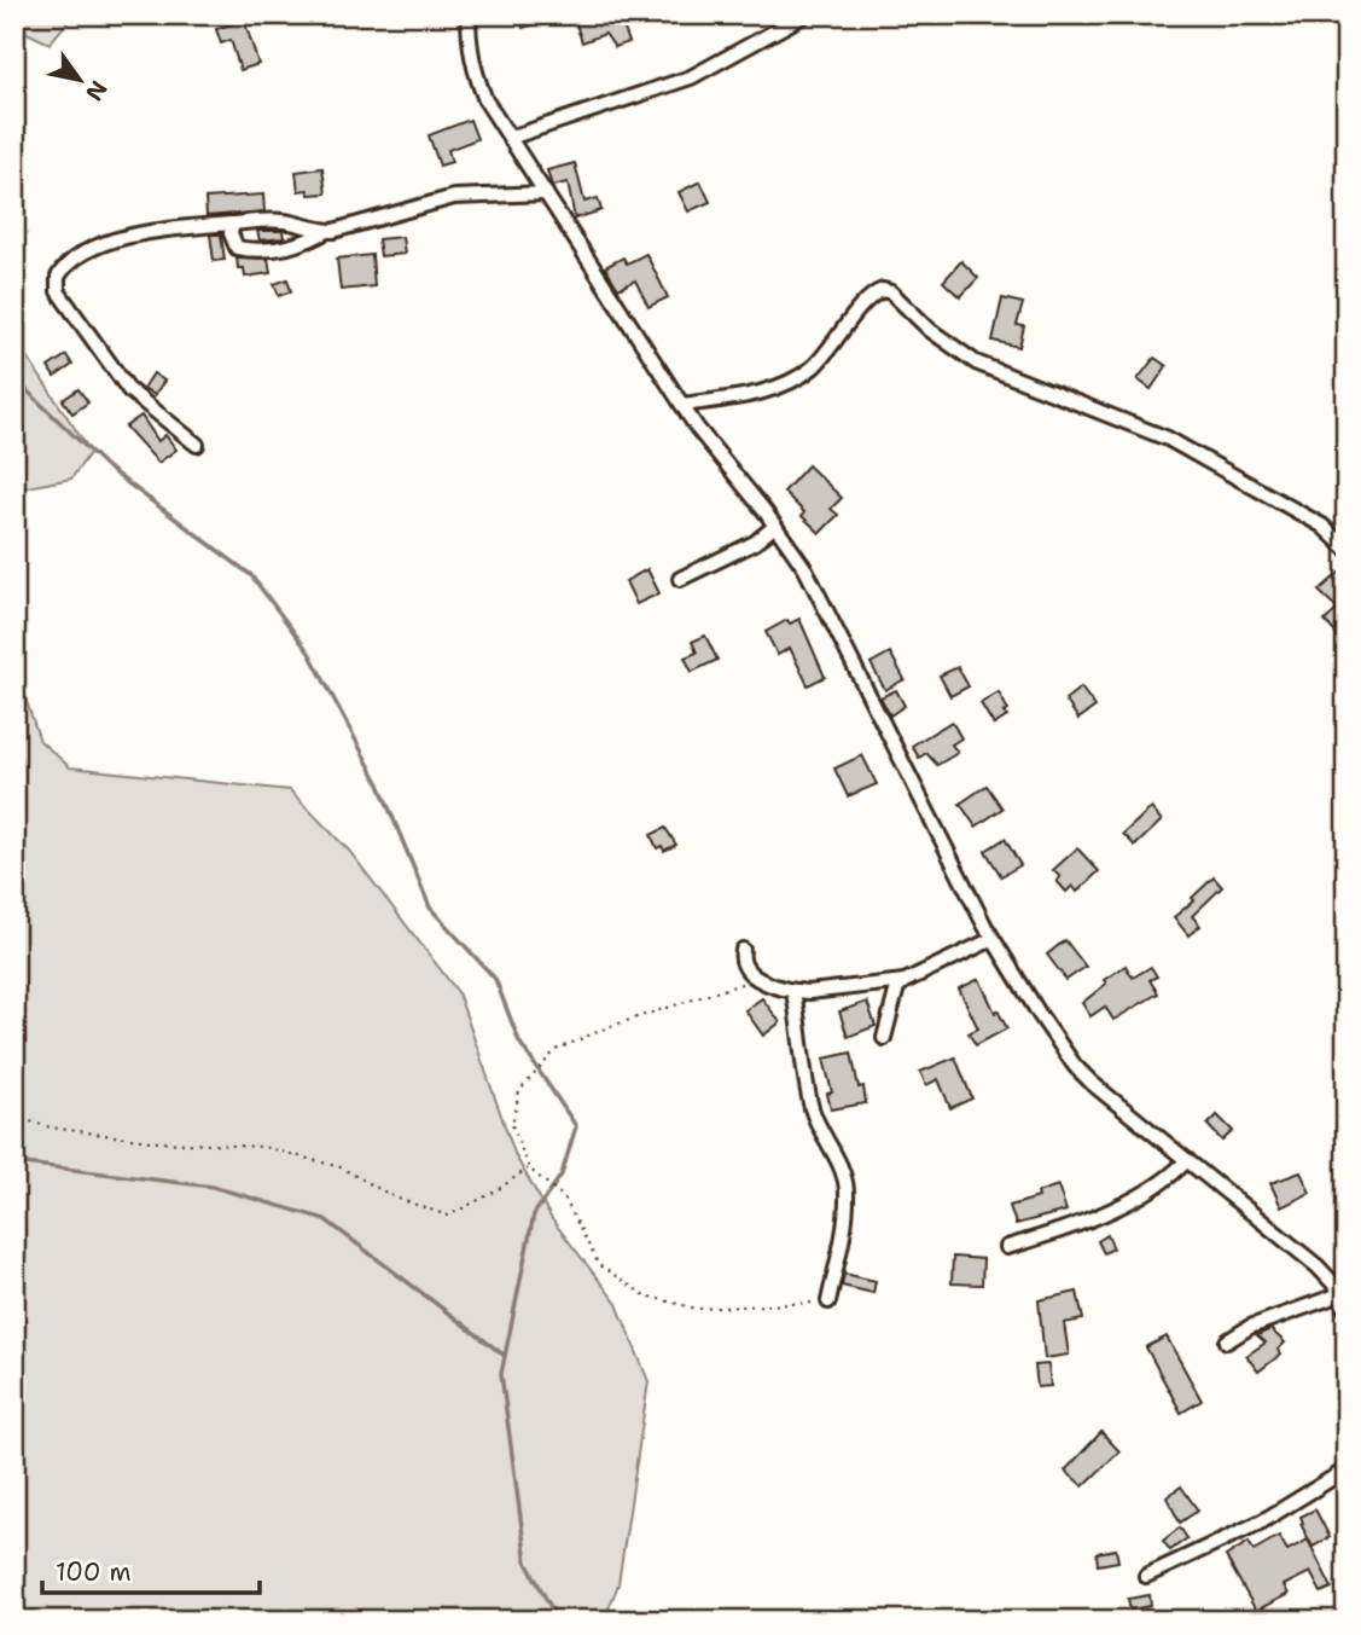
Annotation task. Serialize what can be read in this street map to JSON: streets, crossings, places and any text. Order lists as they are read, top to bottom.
{
  "scale_bar": "100 m",
  "north": "bottom right"
}
